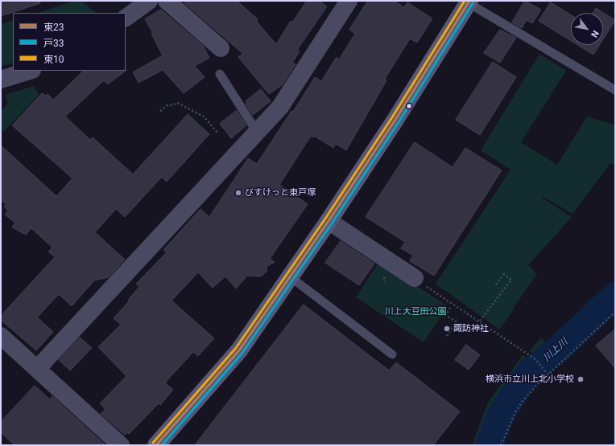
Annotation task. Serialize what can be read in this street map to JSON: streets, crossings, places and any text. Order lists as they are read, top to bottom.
{
  "water": ["川上川"],
  "parks": ["川上大豆田公園"],
  "places": ["びすけっと東戸塚", "諏訪神社", "横浜市立川上北小学校"],
  "lines": ["transit line 東23", "transit line 東10", "transit line 戸33"],
  "legend": ["東23", "戸33", "東10"],
  "north": "bottom right"
}
